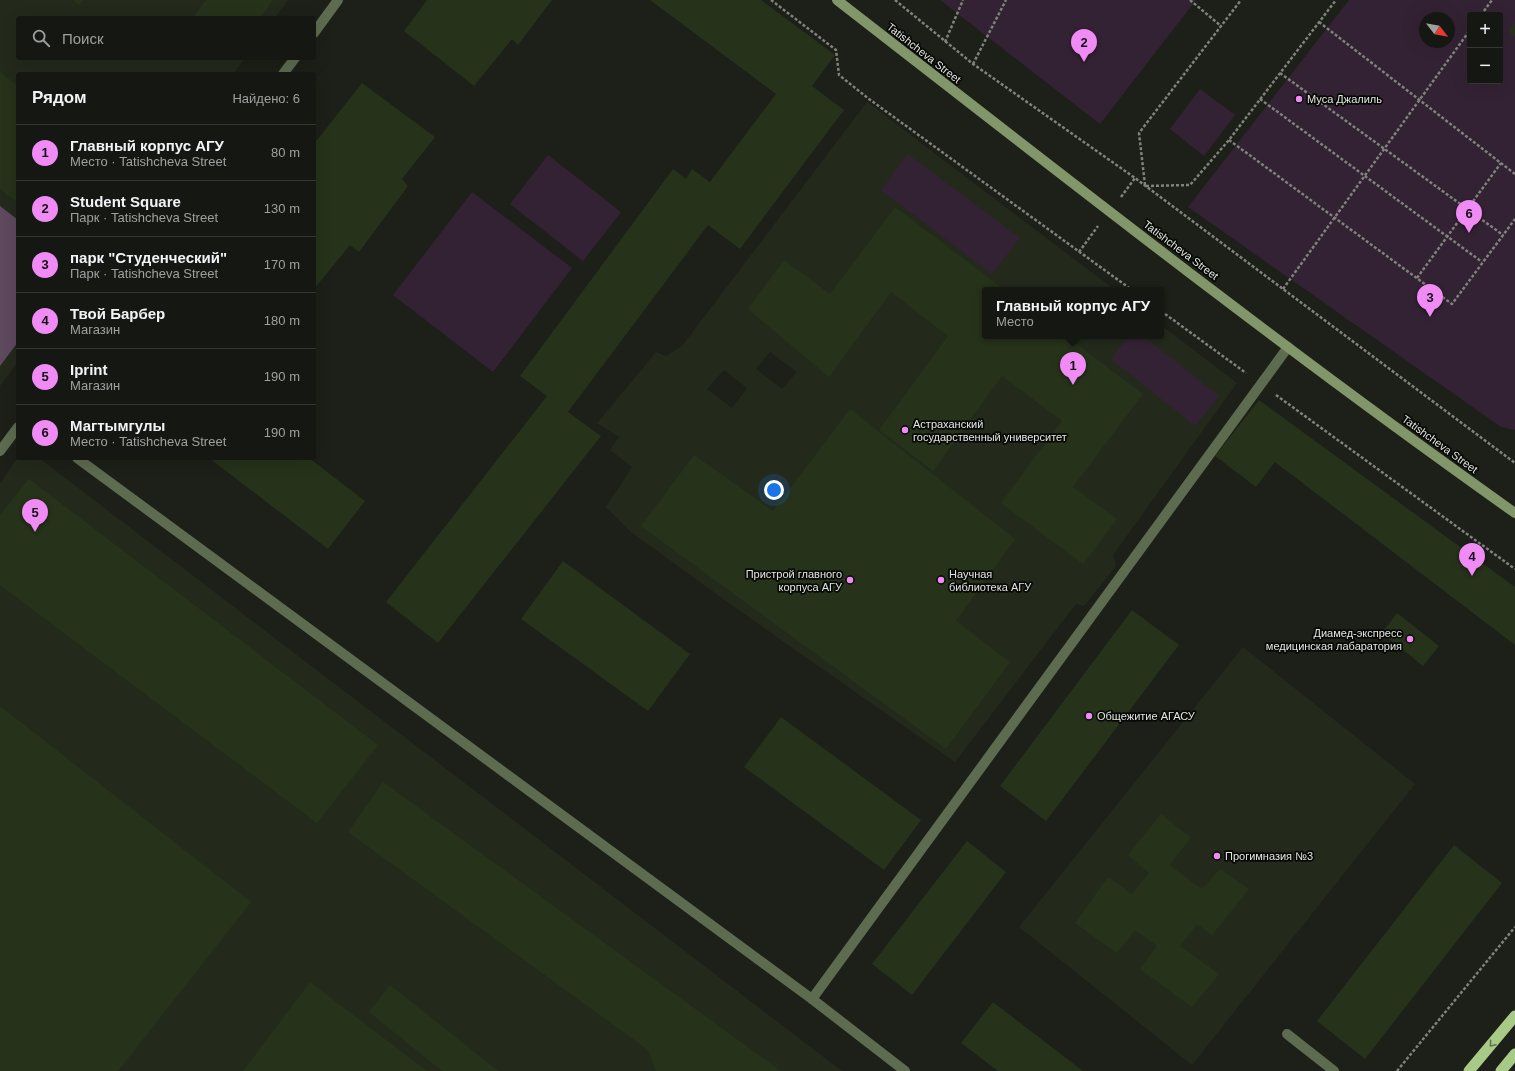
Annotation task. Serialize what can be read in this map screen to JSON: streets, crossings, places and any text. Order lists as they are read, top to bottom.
{
  "streets": {
    "main road": ["Tatishcheva Street"]
  },
  "places": [
    "Муса Джалиль",
    "Астраханский государственный университет",
    "Пристрой главного корпуса АГУ",
    "Научная библиотека АГУ",
    "Диамед-экспресс медицинская лабаратория",
    "Общежитие АГАСУ",
    "Прогимназия №3"
  ],
  "north": "bottom right",
  "page": {
    "map_buttons": ["+", "−"],
    "search": "Поиск",
    "pins": [
      "2",
      "6",
      "3",
      "1",
      "5",
      "4"
    ],
    "heading": ["Рядом", "Найдено: 6"],
    "list": [
      {
        "mark": "1",
        "name": "Главный корпус АГУ",
        "note": "Место · Tatishcheva Street",
        "value": "80 m"
      },
      {
        "mark": "2",
        "name": "Student Square",
        "note": "Парк · Tatishcheva Street",
        "value": "130 m"
      },
      {
        "mark": "3",
        "name": "парк \"Студенческий\"",
        "note": "Парк · Tatishcheva Street",
        "value": "170 m"
      },
      {
        "mark": "4",
        "name": "Твой Барбер",
        "note": "Магазин",
        "value": "180 m"
      },
      {
        "mark": "5",
        "name": "Iprint",
        "note": "Магазин",
        "value": "190 m"
      },
      {
        "mark": "6",
        "name": "Магтымгулы",
        "note": "Место · Tatishcheva Street",
        "value": "190 m"
      }
    ],
    "popup": ["Главный корпус АГУ", "Место"]
  }
}
